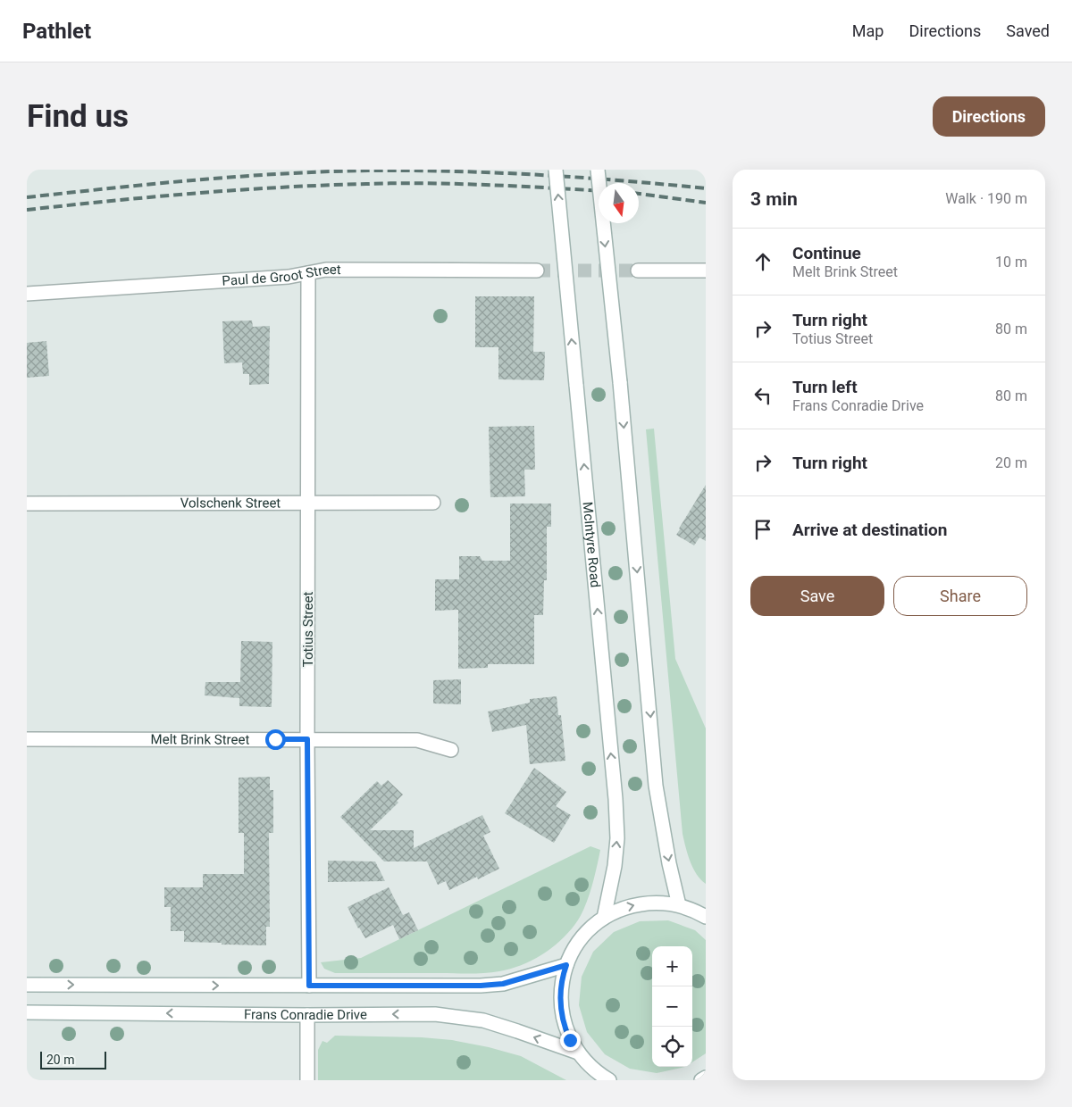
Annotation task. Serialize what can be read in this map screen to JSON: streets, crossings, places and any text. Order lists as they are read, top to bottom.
{
  "streets": {
    "main road": [
      "Paul de Groot Street",
      "Volschenk Street",
      "McIntyre Road",
      "Totius Street",
      "Melt Brink Street",
      "Frans Conradie Drive"
    ]
  },
  "crossings": [
    ["Paul de Groot Street", "Totius Street"],
    ["Volschenk Street", "Totius Street"],
    ["Totius Street", "Melt Brink Street"]
  ],
  "scale_bar": "20 m",
  "north": "bottom",
  "page": {
    "header": "Pathlet",
    "nav": ["Map", "Directions", "Saved"],
    "buttons": [
      "Directions",
      ["Save", "Share"]
    ],
    "title": "Find us",
    "heading": ["3 min", "Walk · 190 m"],
    "list": [
      ["Continue", "Melt Brink Street", "10 m"],
      ["Turn right", "Totius Street", "80 m"],
      ["Turn left", "Frans Conradie Drive", "80 m"],
      ["Turn right", "20 m"],
      "Arrive at destination"
    ],
    "map_buttons": ["+", "−"],
    "scale": "20 m"
  }
}
